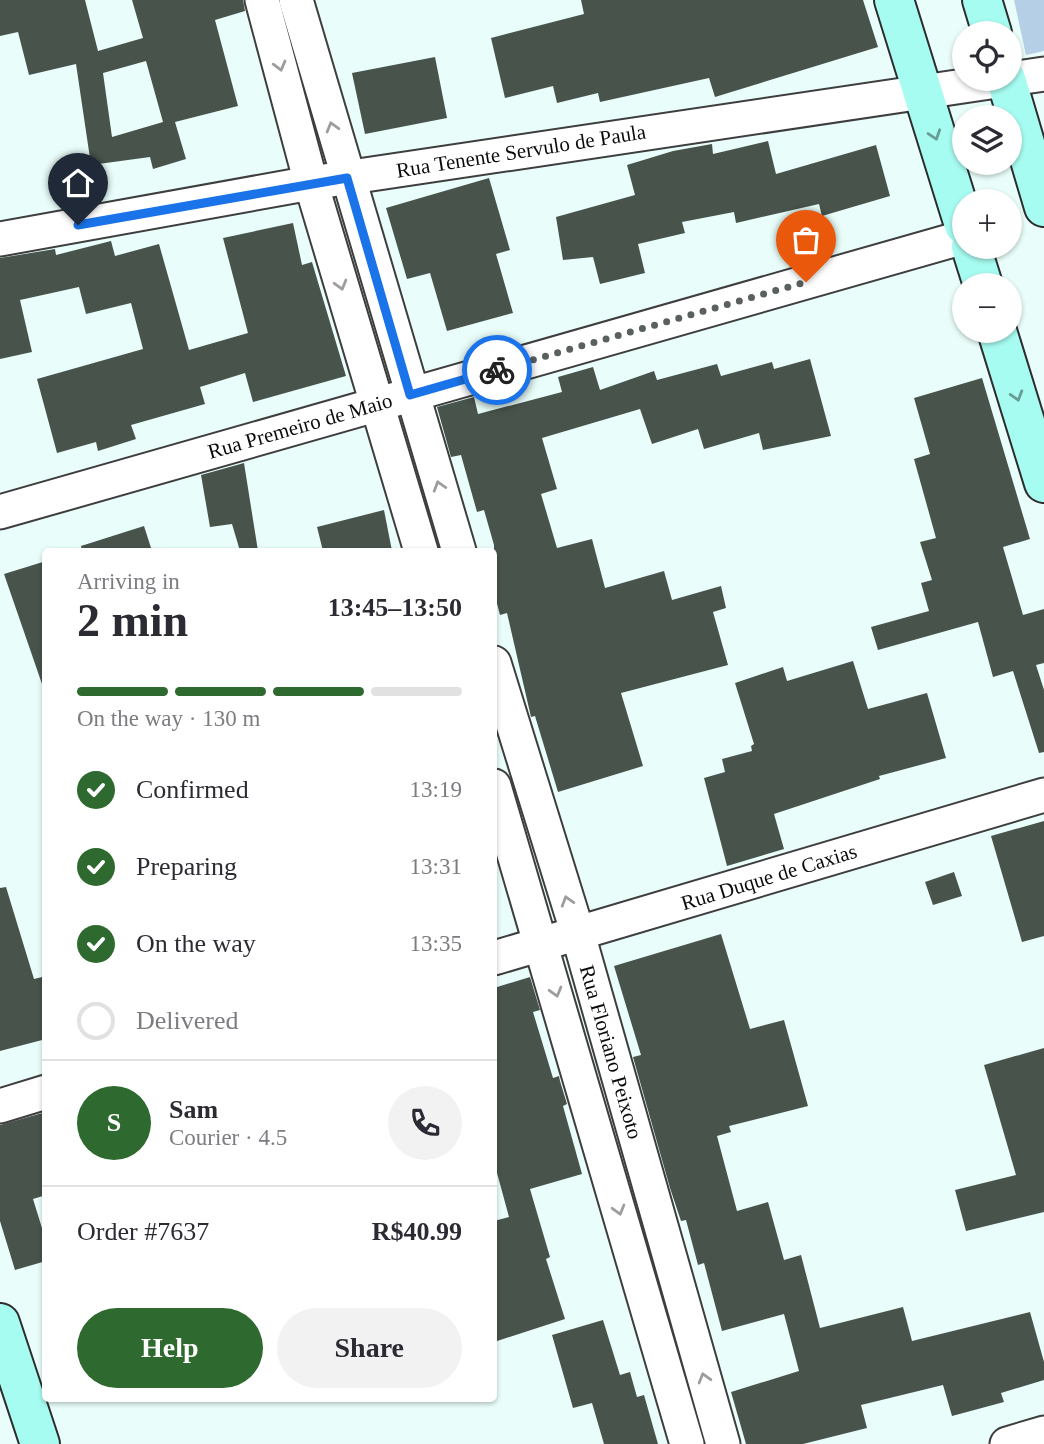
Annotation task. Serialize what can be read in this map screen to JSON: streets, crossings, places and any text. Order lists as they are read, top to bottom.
{
  "streets": {
    "street": [
      "Rua Tenente Servulo de Paula",
      "Rua Premeiro de Maio",
      "Rua Duque de Caxias",
      "Rua Floriano Peixoto"
    ]
  },
  "crossings": [
    ["Rua Duque de Caxias", "Rua Floriano Peixoto"]
  ],
  "page": {
    "map_buttons": ["+", "−"],
    "heading": ["2 min", "Arriving in", "13:45–13:50"],
    "panel": [
      "Sam",
      "Courier · 4.5",
      "Order #7637",
      "R$40.99"
    ],
    "bar": "On the way · 130 m",
    "list": [
      ["Confirmed", "13:19"],
      ["Preparing", "13:31"],
      ["On the way", "13:35"],
      "Delivered"
    ],
    "round": "S",
    "buttons": ["Help", "Share"]
  }
}
